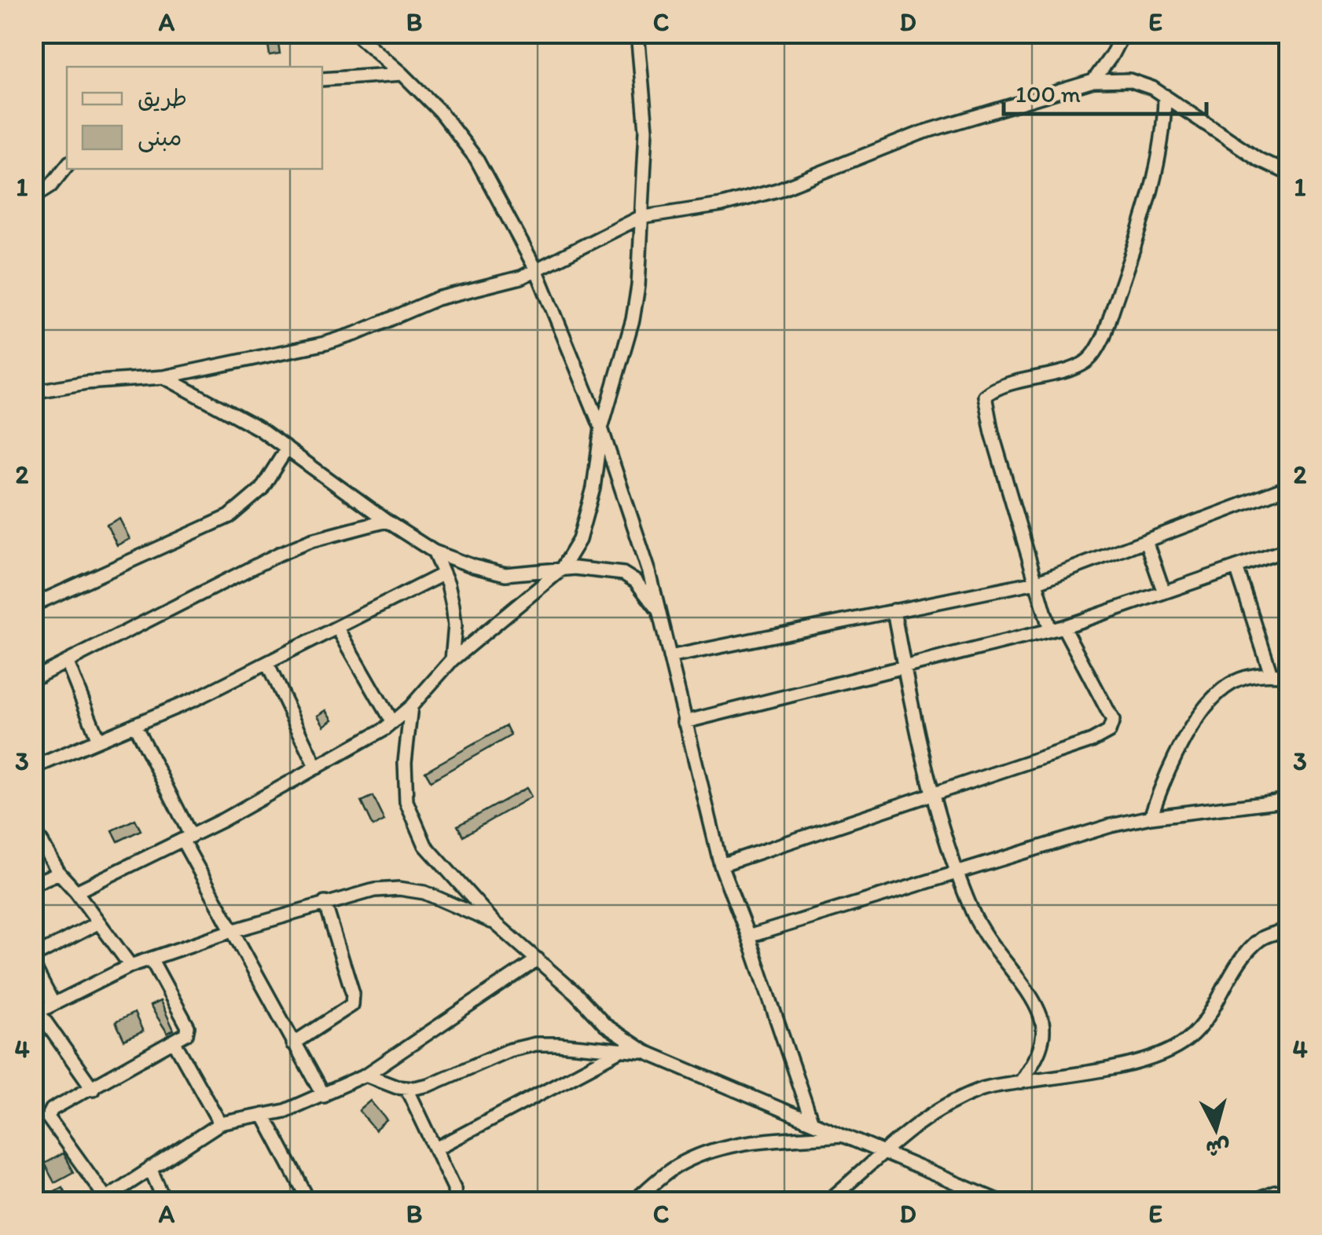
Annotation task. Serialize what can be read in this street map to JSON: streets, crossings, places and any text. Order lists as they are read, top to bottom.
{
  "legend": ["طريق", "مبنى"],
  "scale_bar": "100 m",
  "north": "bottom",
  "grid": {
    "columns": [
      "A",
      "B",
      "C",
      "D",
      "E"
    ],
    "rows": [
      "1",
      "2",
      "3",
      "4"
    ]
  }
}
